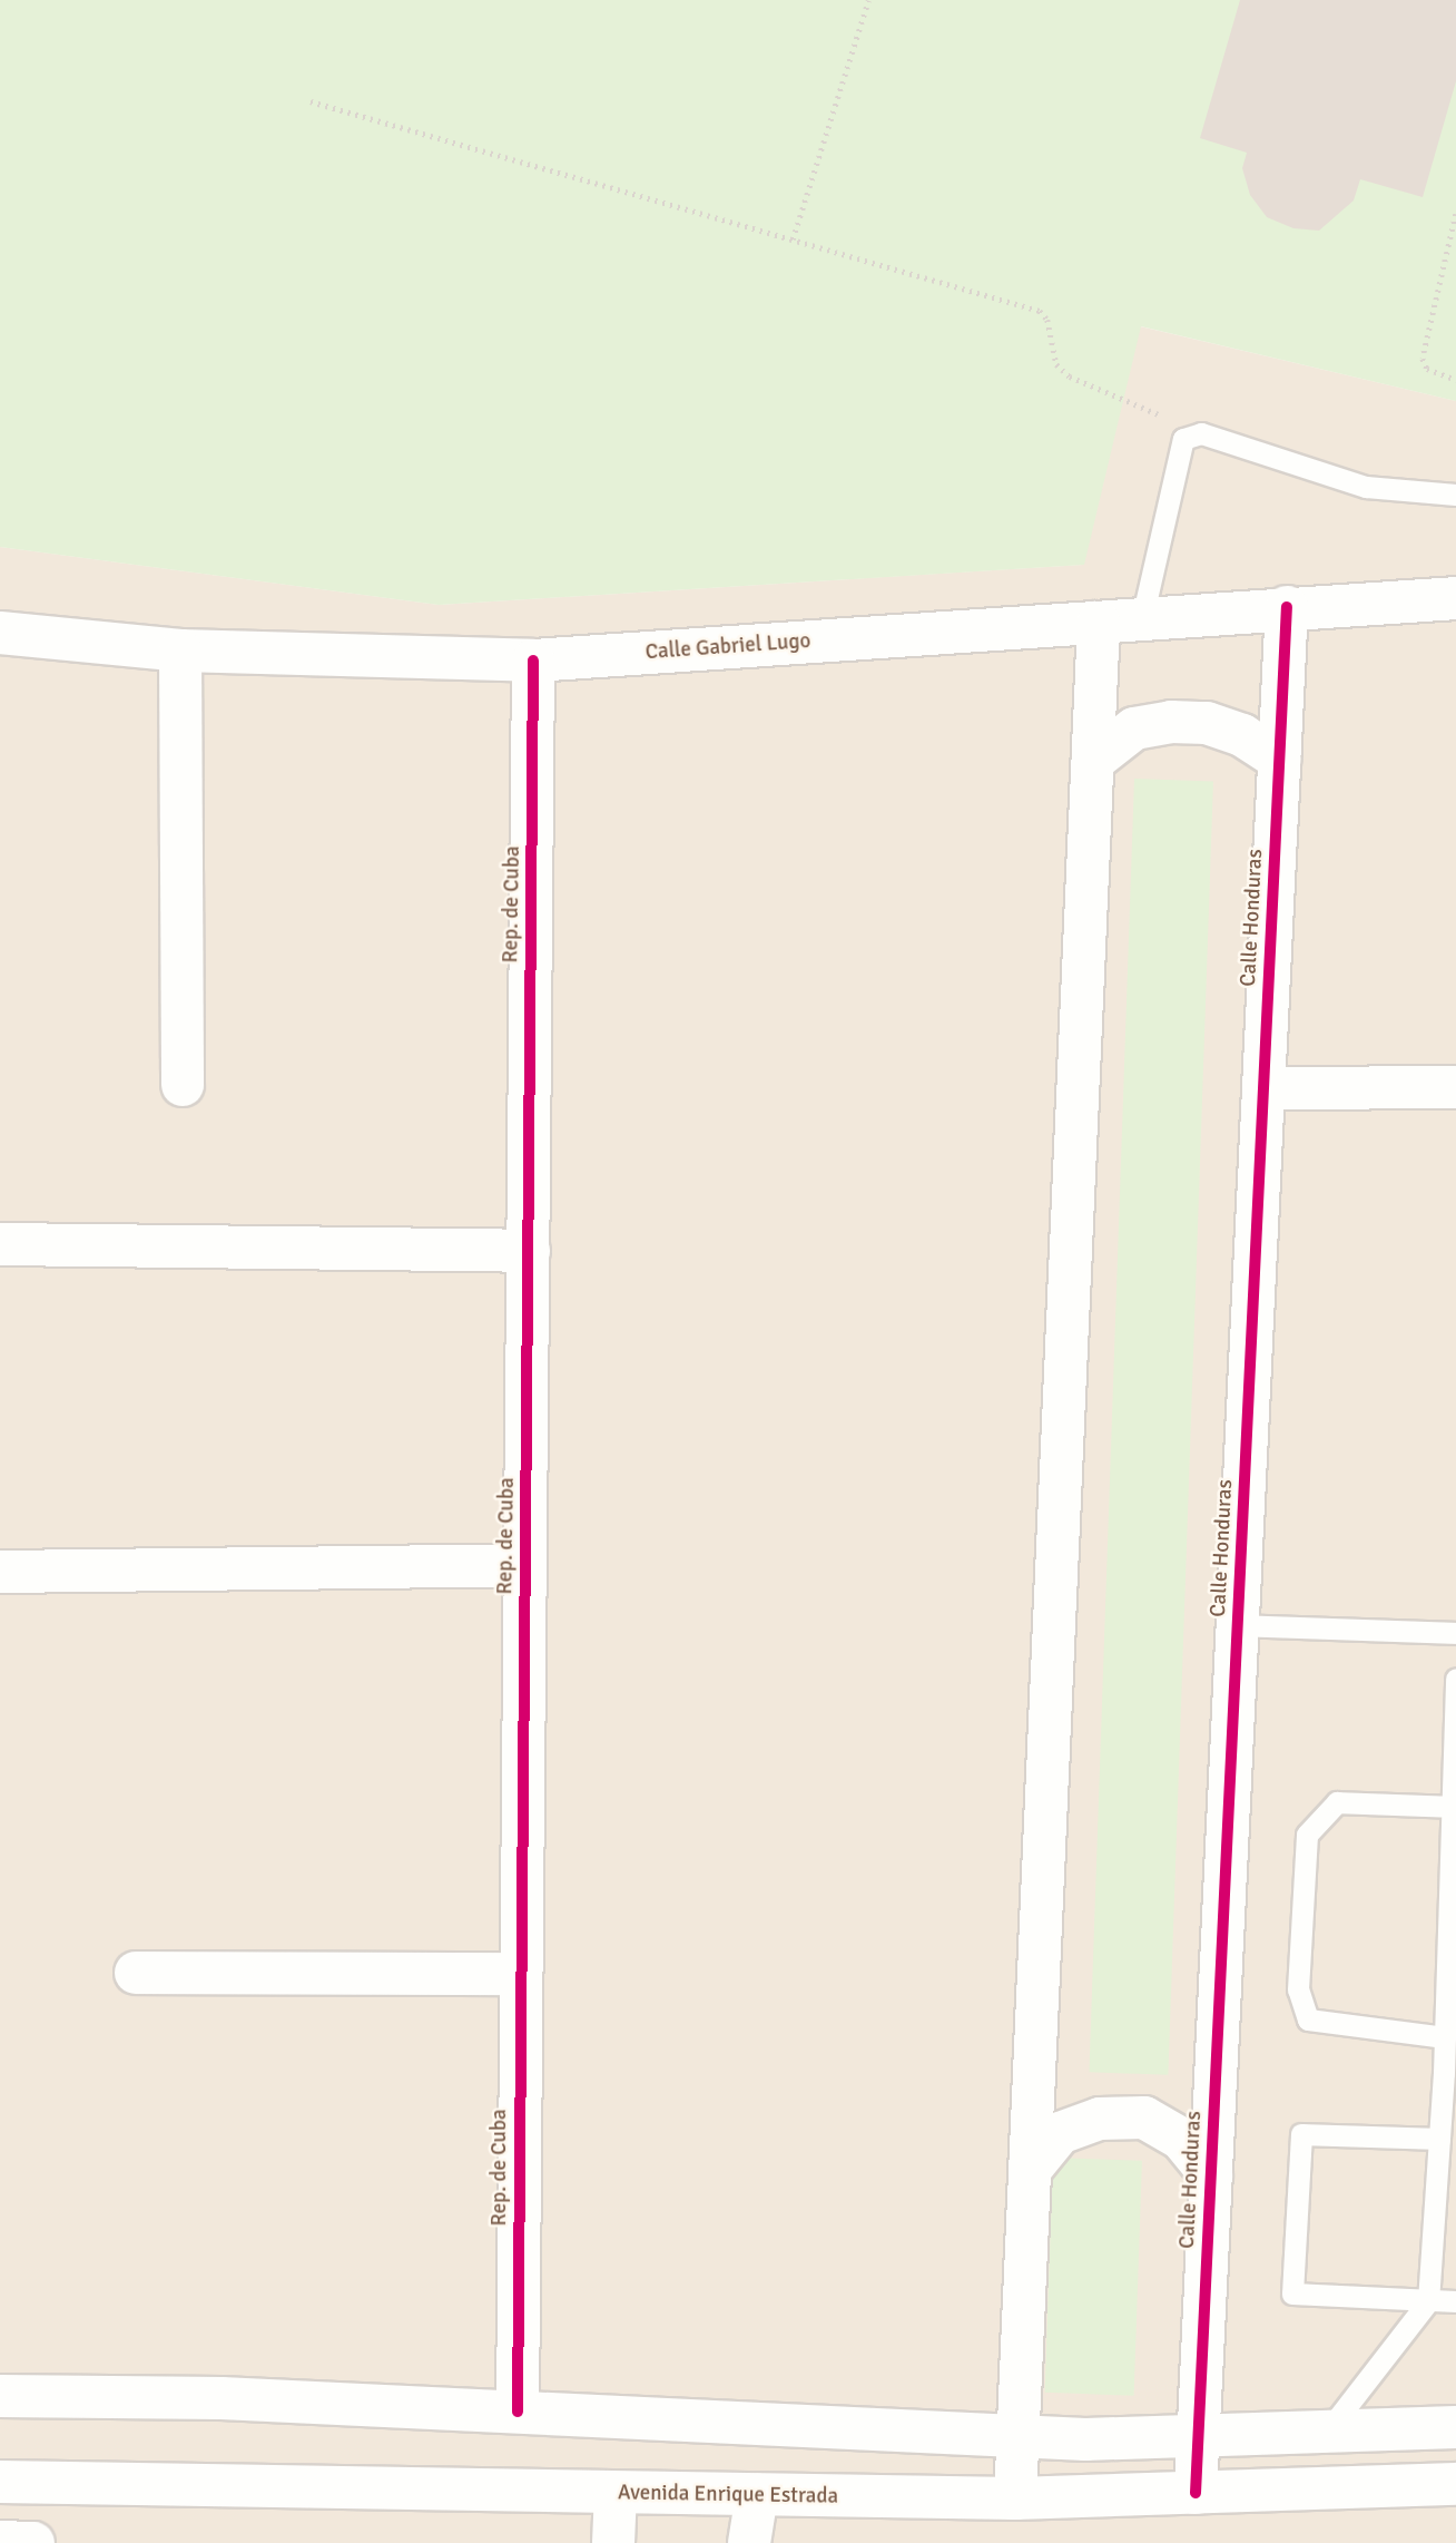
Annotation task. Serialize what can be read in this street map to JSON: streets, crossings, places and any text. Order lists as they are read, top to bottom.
{
  "streets": {
    "street": [
      "Calle Gabriel Lugo",
      "Rep. de Cuba",
      "Calle Honduras",
      "Avenida Enrique Estrada"
    ]
  },
  "crossings": [
    ["Calle Gabriel Lugo", "Rep. de Cuba"],
    ["Calle Gabriel Lugo", "Calle Honduras"],
    ["Calle Honduras", "Avenida Enrique Estrada"]
  ]
}
